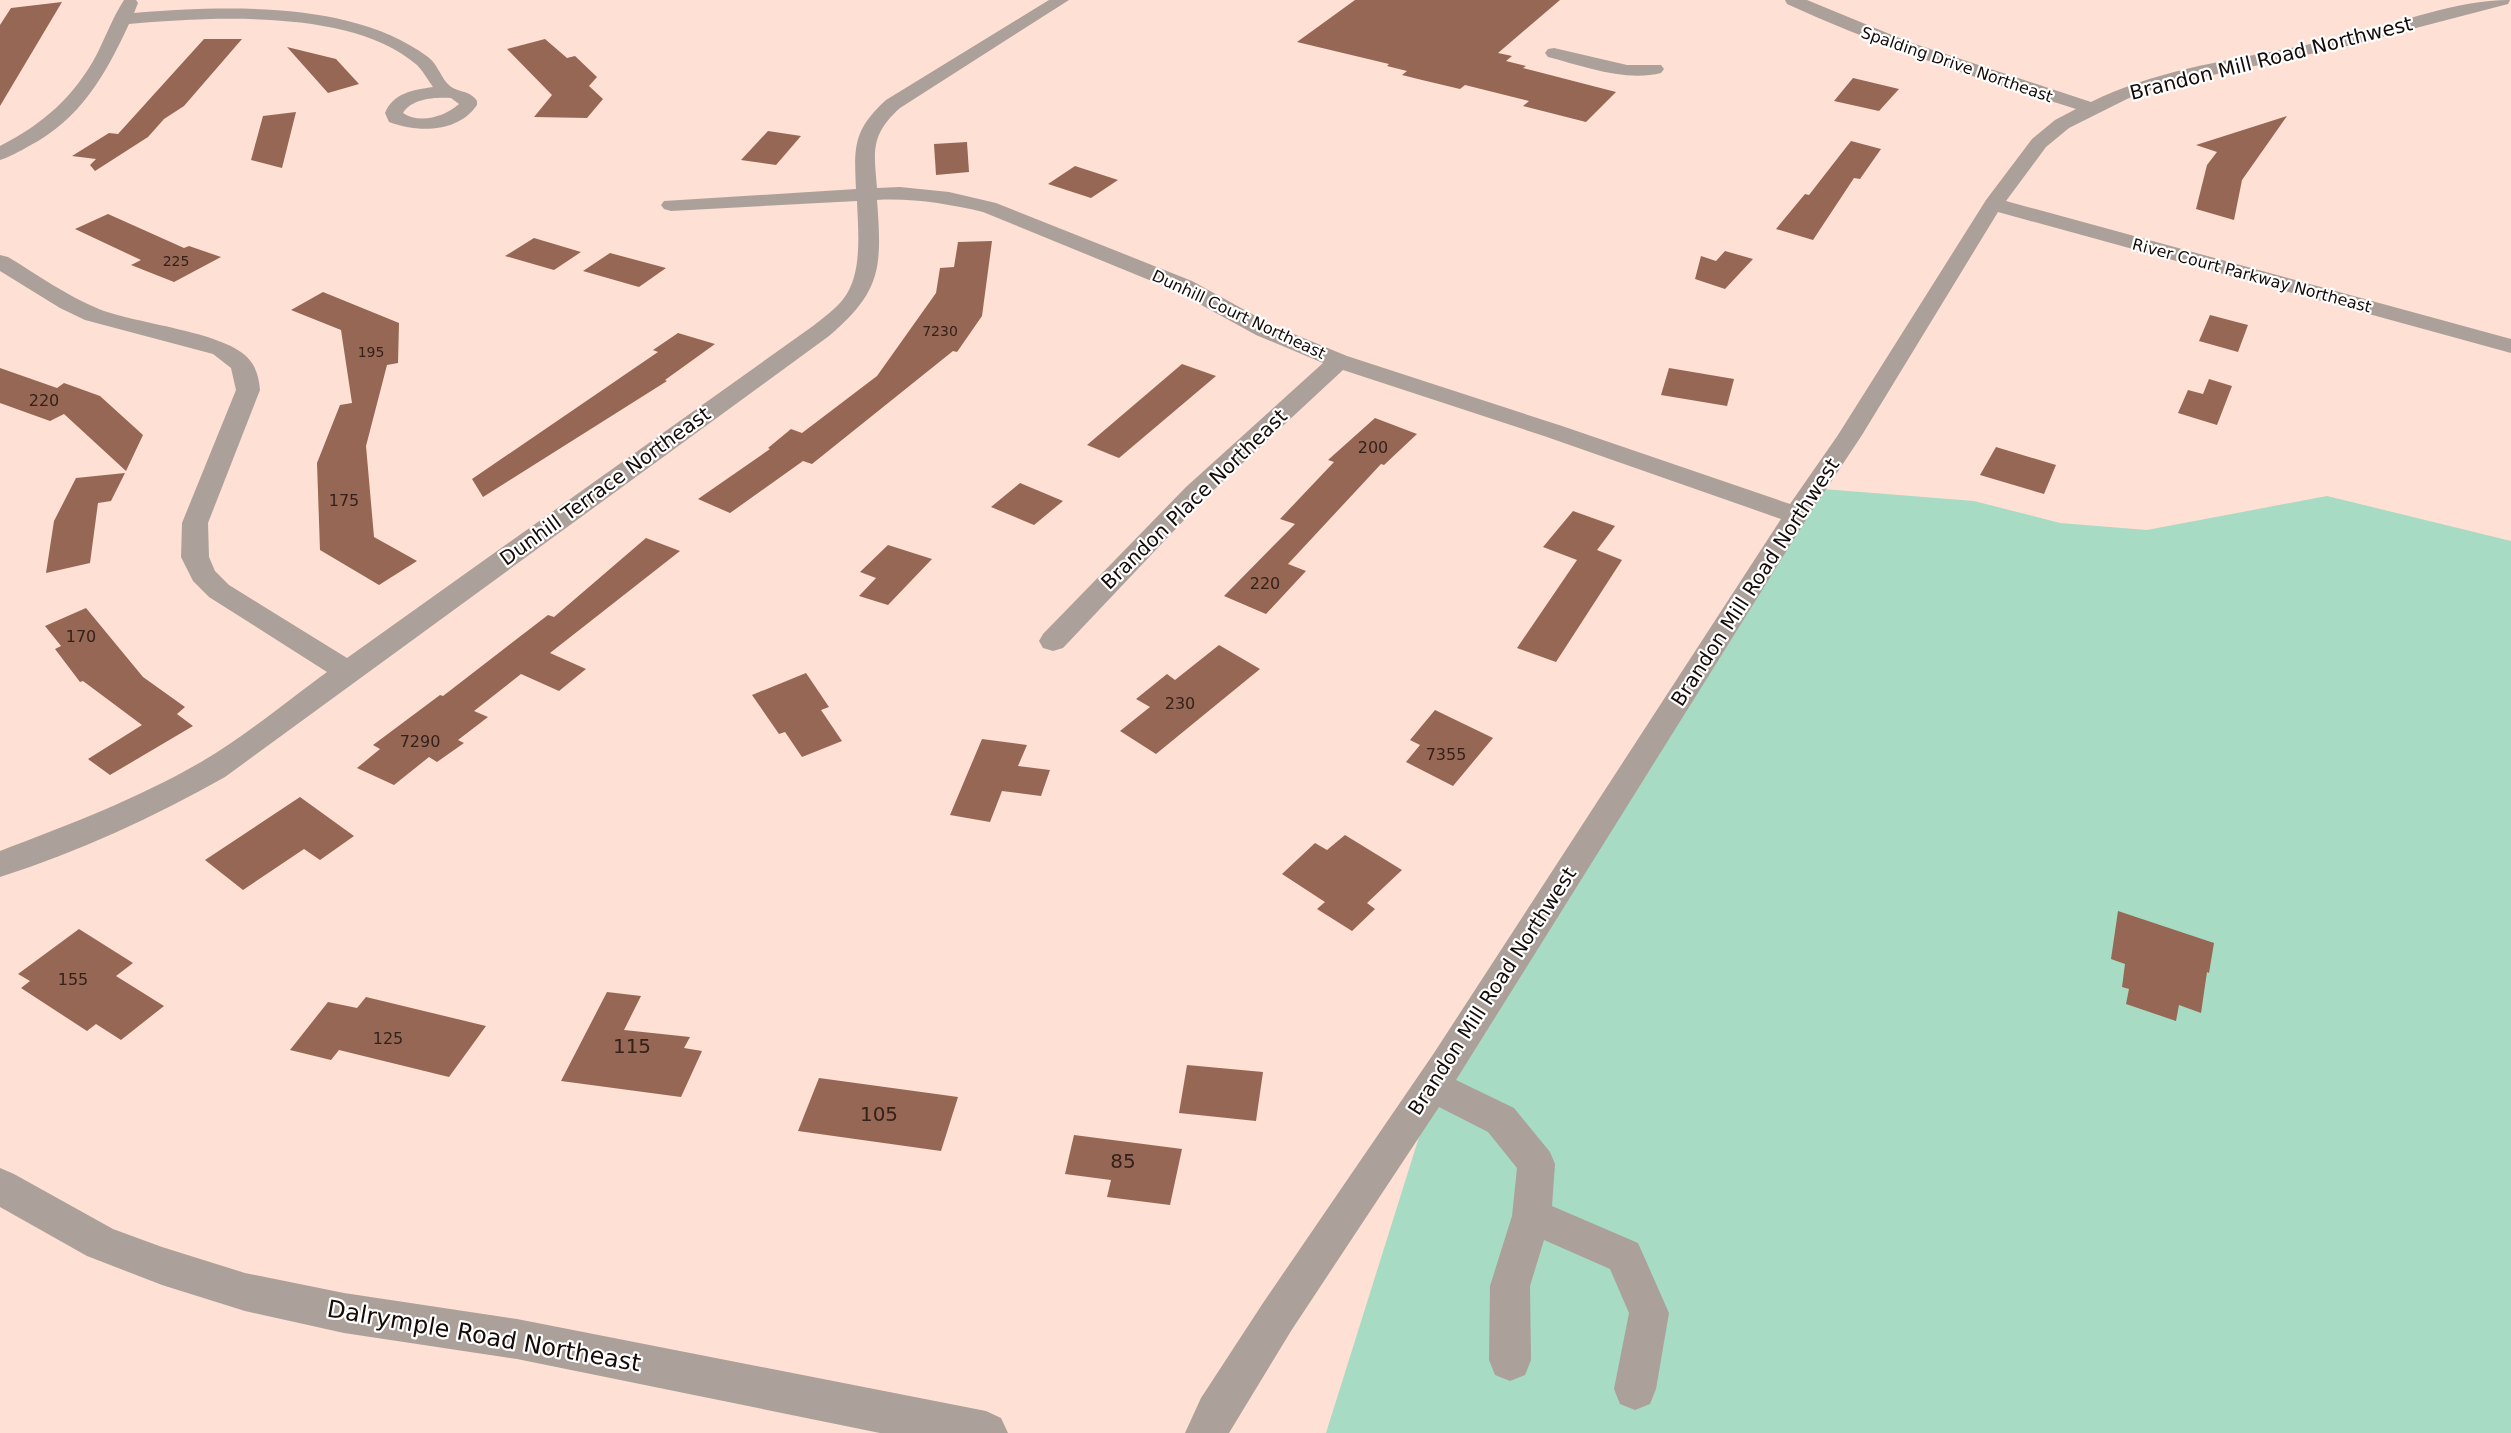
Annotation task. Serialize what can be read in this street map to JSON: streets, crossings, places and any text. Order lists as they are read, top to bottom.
{
  "streets": {
    "street": [
      "Brandon Mill Road Northwest",
      "Spalding Drive Northeast",
      "River Court Parkway Northeast",
      "Dunhill Court Northeast",
      "Dunhill Terrace Northeast",
      "Brandon Place Northeast",
      "Dalrymple Road Northeast"
    ]
  },
  "crossings": [
    ["Brandon Mill Road Northwest", "Spalding Drive Northeast"],
    ["Brandon Mill Road Northwest", "River Court Parkway Northeast"],
    ["Brandon Mill Road Northwest", "Dunhill Court Northeast"],
    ["Dunhill Court Northeast", "Dunhill Terrace Northeast"],
    ["Dunhill Court Northeast", "Brandon Place Northeast"]
  ],
  "house_numbers": [
    "225",
    "7230",
    "195",
    "220",
    "200",
    "175",
    "220",
    "170",
    "230",
    "7290",
    "7355",
    "155",
    "125",
    "115",
    "105",
    "85"
  ]
}
